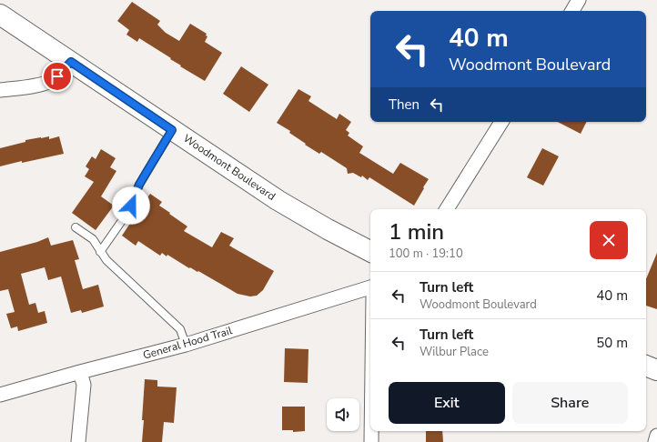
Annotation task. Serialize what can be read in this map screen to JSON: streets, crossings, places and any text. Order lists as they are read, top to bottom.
{
  "streets": {
    "main road": ["Woodmont Boulevard"],
    "street": ["General Hood Trail"]
  },
  "page": {
    "turn": ["40 m", "Woodmont Boulevard"],
    "then": "Then",
    "heading": ["1 min", "100 m · 19:10"],
    "list": [
      {
        "name": "Turn left",
        "note": "Woodmont Boulevard",
        "value": "40 m"
      },
      {
        "name": "Turn left",
        "note": "Wilbur Place",
        "value": "50 m"
      }
    ],
    "buttons": ["Exit", "Share"]
  }
}
